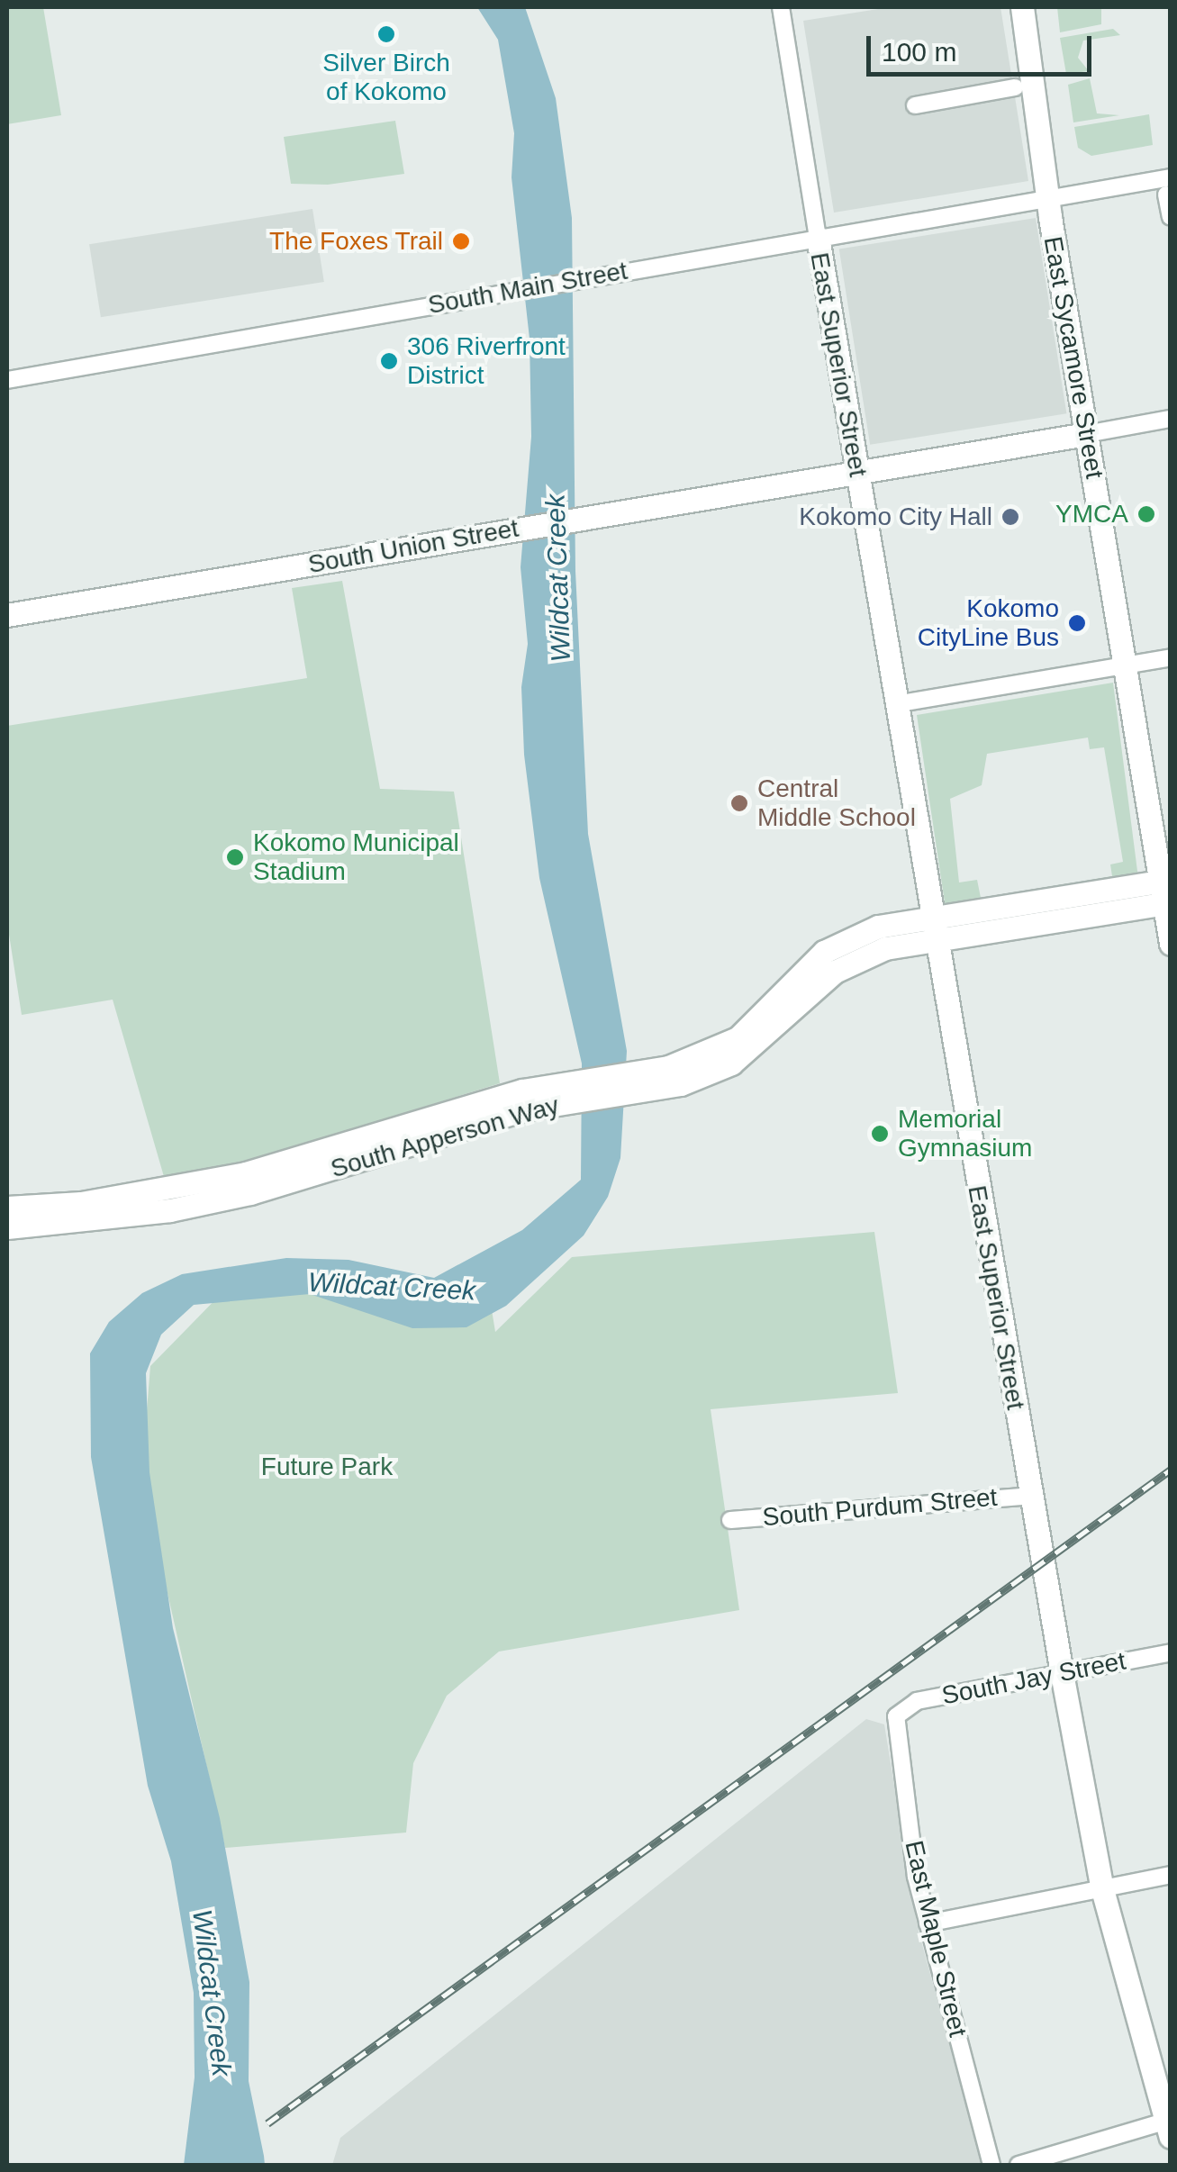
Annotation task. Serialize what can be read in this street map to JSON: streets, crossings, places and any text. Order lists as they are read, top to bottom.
{
  "streets": {
    "street": [
      "South Main Street",
      "East Sycamore Street",
      "East Superior Street",
      "South Union Street",
      "South Apperson Way",
      "South Purdum Street",
      "South Jay Street",
      "East Maple Street"
    ]
  },
  "crossings": [
    ["South Main Street", "East Sycamore Street"],
    ["South Main Street", "East Superior Street"],
    ["East Sycamore Street", "South Union Street"],
    ["East Sycamore Street", "South Apperson Way"],
    ["East Superior Street", "South Union Street"],
    ["East Superior Street", "South Apperson Way"],
    ["East Superior Street", "South Purdum Street"],
    ["East Superior Street", "South Jay Street"],
    ["South Jay Street", "East Maple Street"]
  ],
  "water": ["Wildcat Creek"],
  "parks": ["Future Park"],
  "places": [
    "Silver Birch of Kokomo",
    "The Foxes Trail",
    "306 Riverfront District",
    "YMCA",
    "Kokomo City Hall",
    "Kokomo CityLine Bus",
    "Central Middle School",
    "Kokomo Municipal Stadium",
    "Memorial Gymnasium"
  ],
  "scale_bar": "100 m"
}
